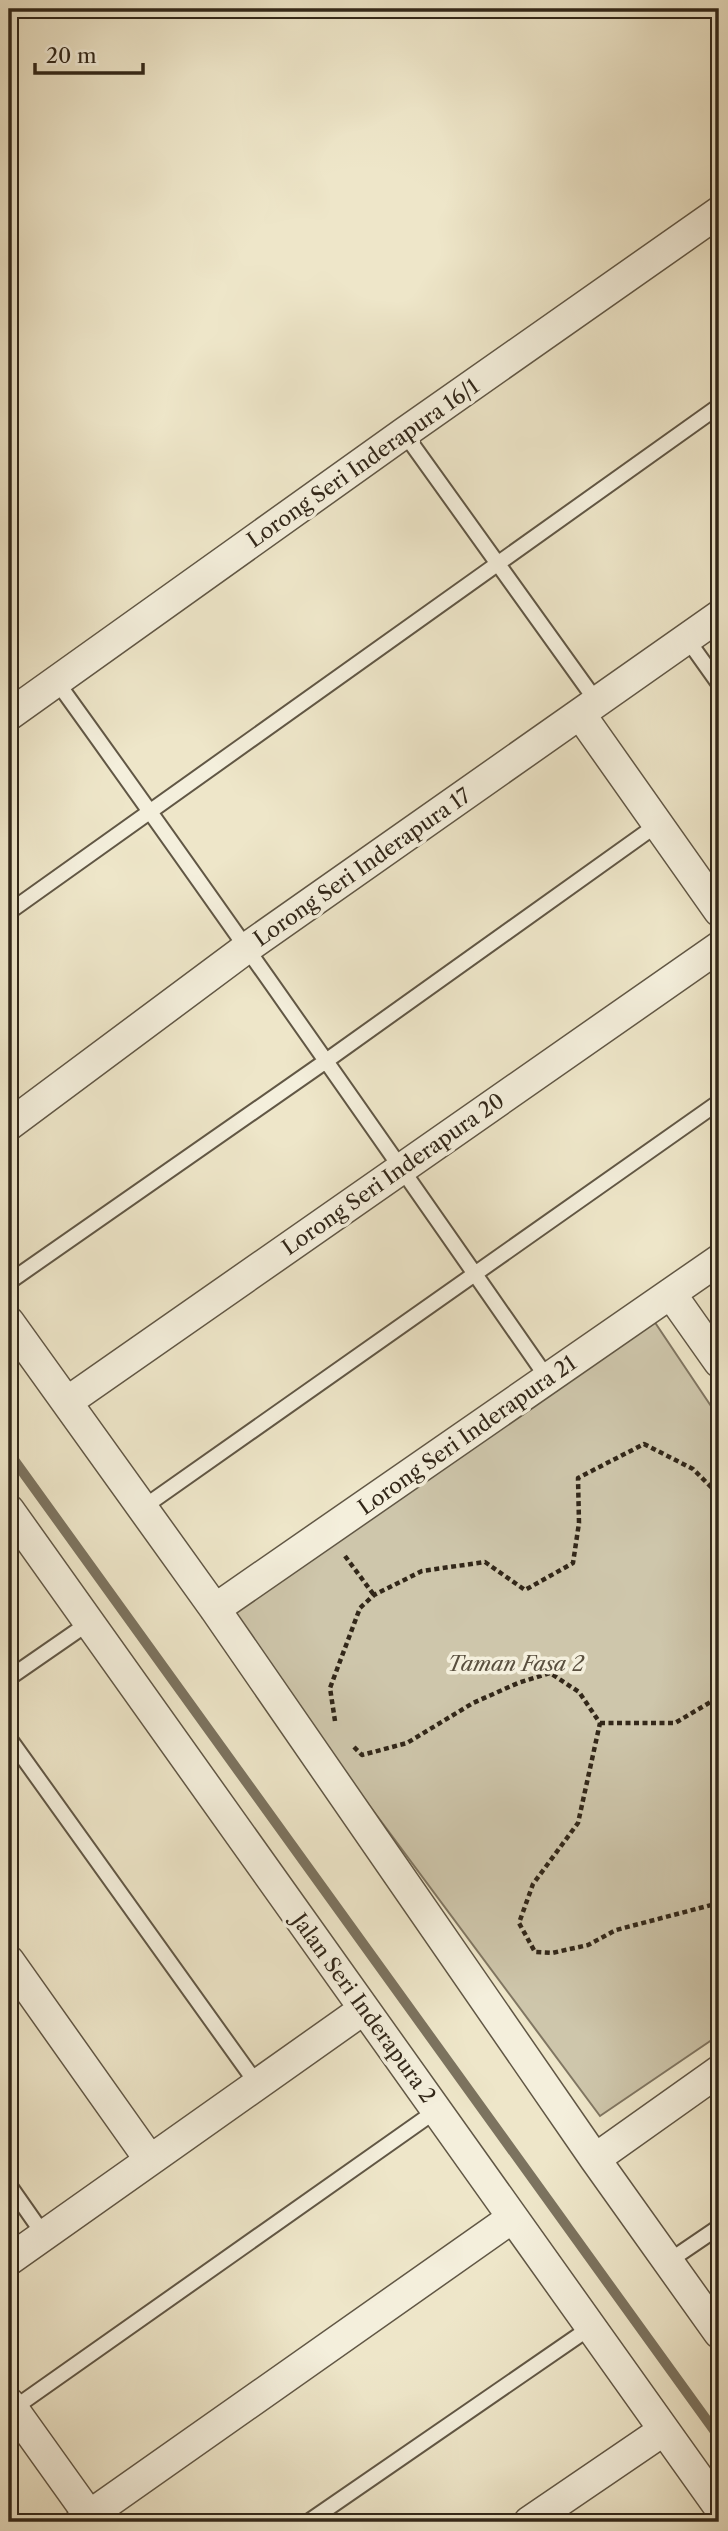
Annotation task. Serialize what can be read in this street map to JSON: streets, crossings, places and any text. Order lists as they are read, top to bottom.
{
  "streets": {
    "street": [
      "Lorong Seri Inderapura 16/1",
      "Lorong Seri Inderapura 17",
      "Lorong Seri Inderapura 20",
      "Lorong Seri Inderapura 21",
      "Jalan Seri Inderapura 2"
    ]
  },
  "parks": ["Taman Fasa 2"],
  "scale_bar": "20 m"
}
